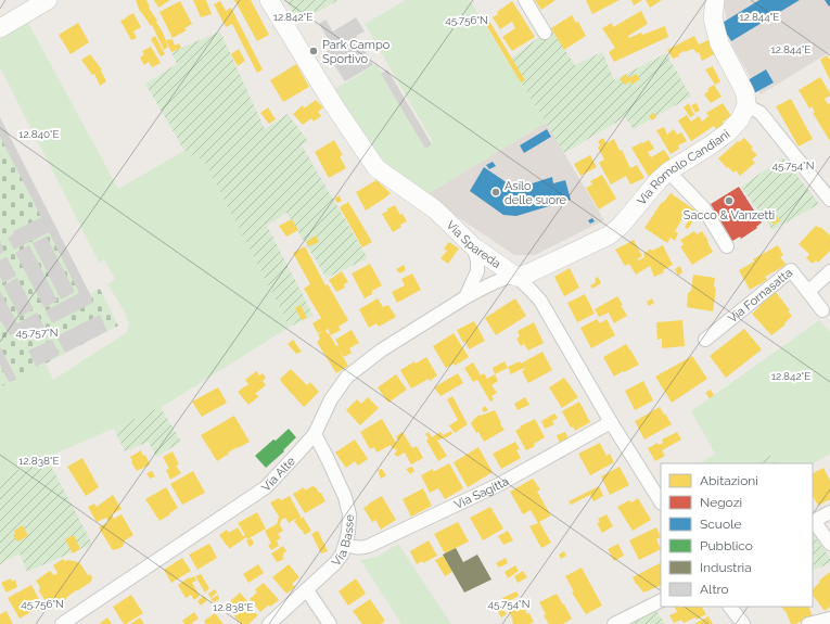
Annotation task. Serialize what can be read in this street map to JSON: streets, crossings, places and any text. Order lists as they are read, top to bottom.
{
  "streets": {
    "street": [
      "Via Romolo Candiani",
      "Via Spareda",
      "Via Fornasatta",
      "Via Alte",
      "Via Sagitta",
      "Via Basse"
    ]
  },
  "crossings": [
    ["Via Romolo Candiani", "Via Spareda"],
    ["Via Romolo Candiani", "Via Alte"],
    ["Via Spareda", "Via Alte"],
    ["Via Spareda", "Via Sagitta"],
    ["Via Alte", "Via Basse"],
    ["Via Sagitta", "Via Basse"]
  ],
  "places": ["Park Campo Sportivo", "Asilo delle suore", "Sacco & Vanzetti"],
  "legend": [
    "Abitazioni",
    "Negozi",
    "Scuole",
    "Pubblico",
    "Industria",
    "Altro"
  ],
  "coordinates": [
    "12.842°E",
    "12.844°E",
    "45.756°N",
    "12.840°E",
    "45.754°N",
    "45.757°N",
    "12.838°E"
  ]
}
